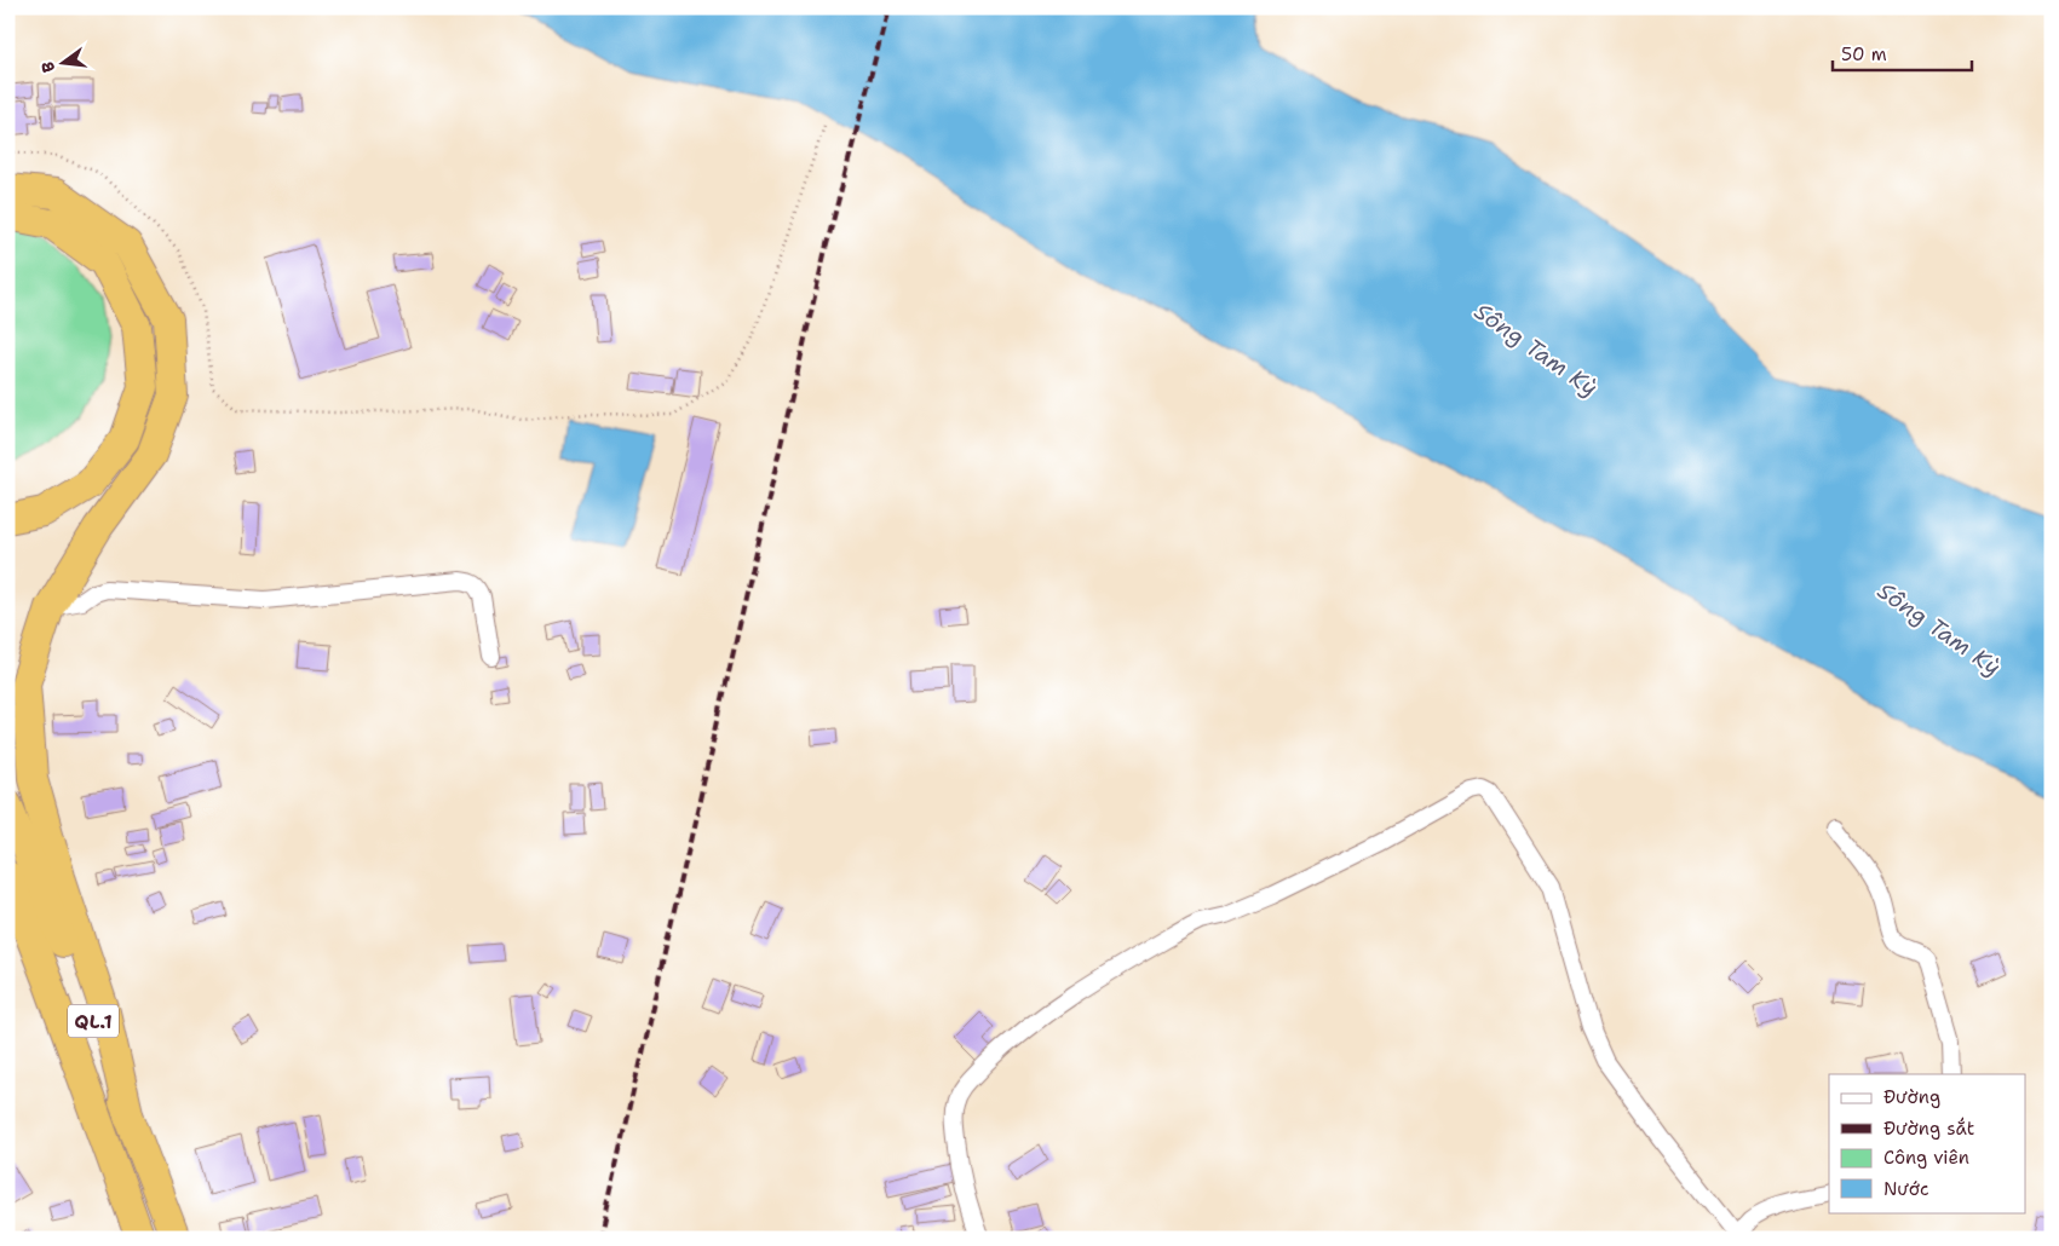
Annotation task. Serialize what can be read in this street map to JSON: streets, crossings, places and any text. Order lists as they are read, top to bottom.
{
  "streets": {
    "highway": ["QL.1"]
  },
  "water": ["Sông Tam Kỳ"],
  "legend": [
    "Đường",
    "Đường sắt",
    "Công viên",
    "Nước"
  ],
  "scale_bar": "50 m",
  "north": "left"
}
